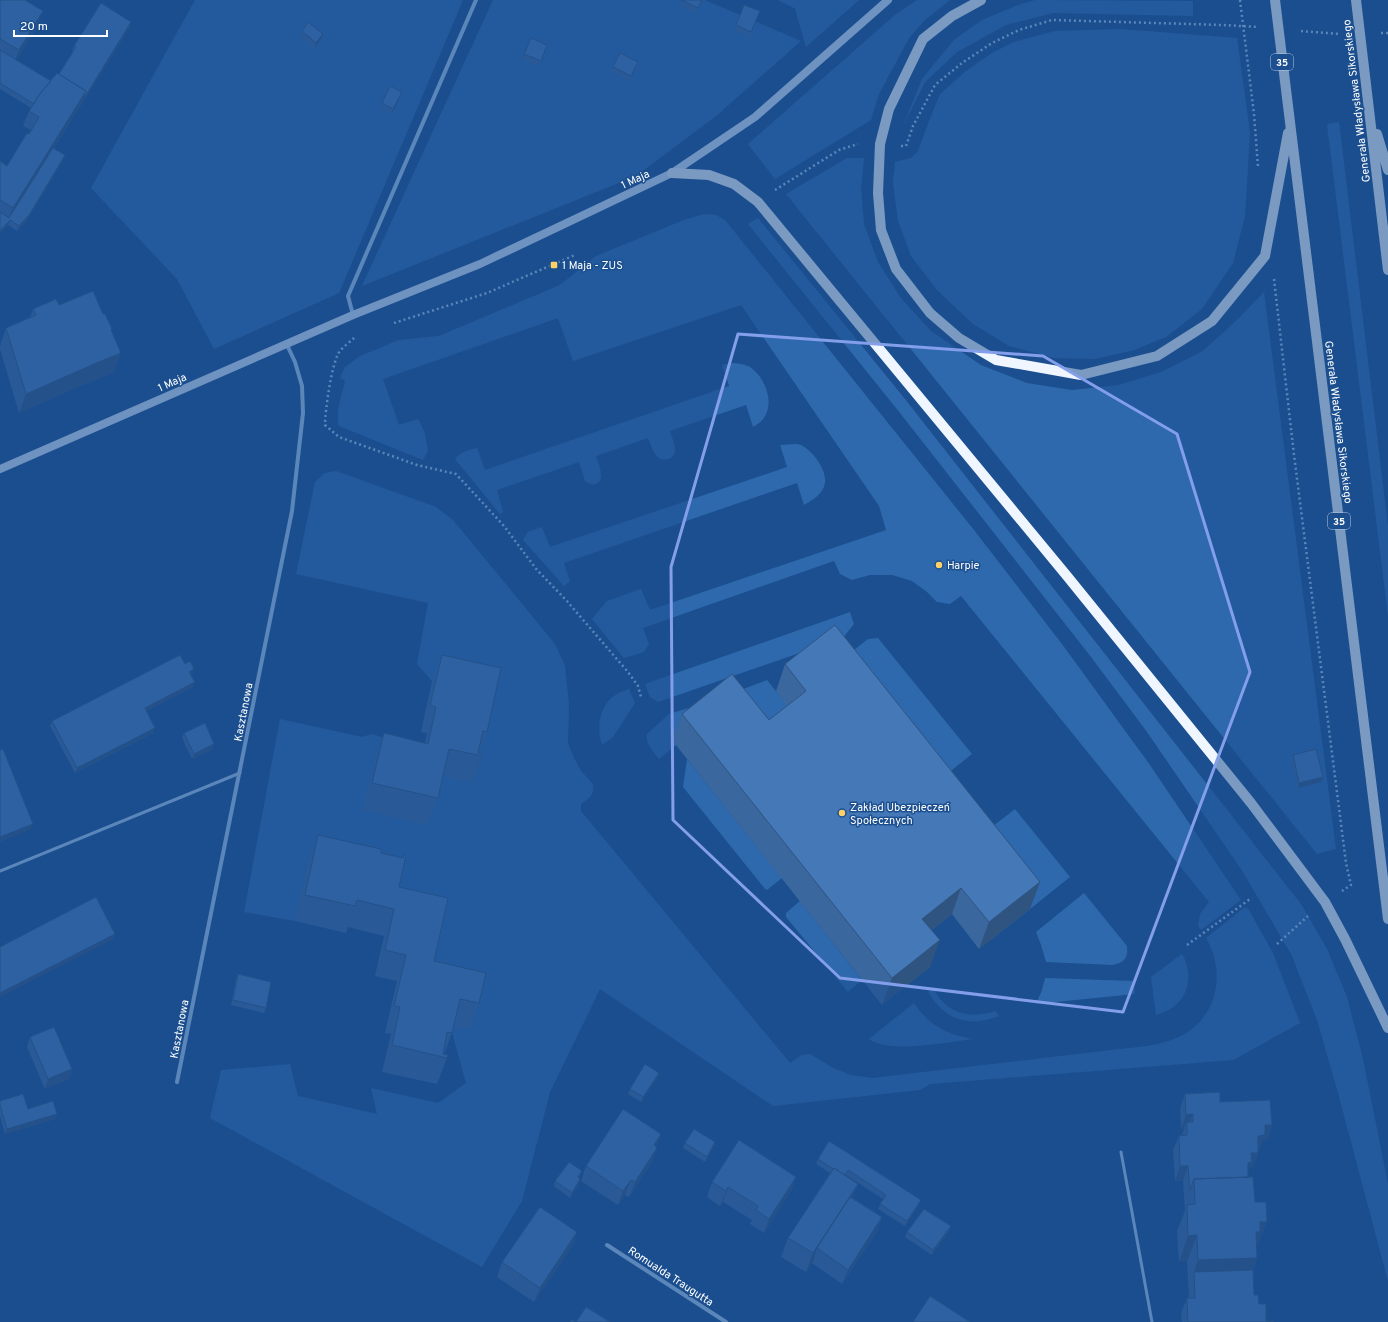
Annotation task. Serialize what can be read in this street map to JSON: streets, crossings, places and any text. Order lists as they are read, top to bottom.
{
  "streets": {
    "main road": ["35", "Generała Władysława Sikorskiego"],
    "street": ["1 Maja", "Kasztanowa", "Romualda Traugutta"]
  },
  "crossings": [
    ["1 Maja", "Kasztanowa"]
  ],
  "places": {
    "transit": ["1 Maja - ZUS"],
    "other": ["Harpie", "Zakład Ubezpieczeń Społecznych"]
  },
  "scale_bar": "20 m"
}
